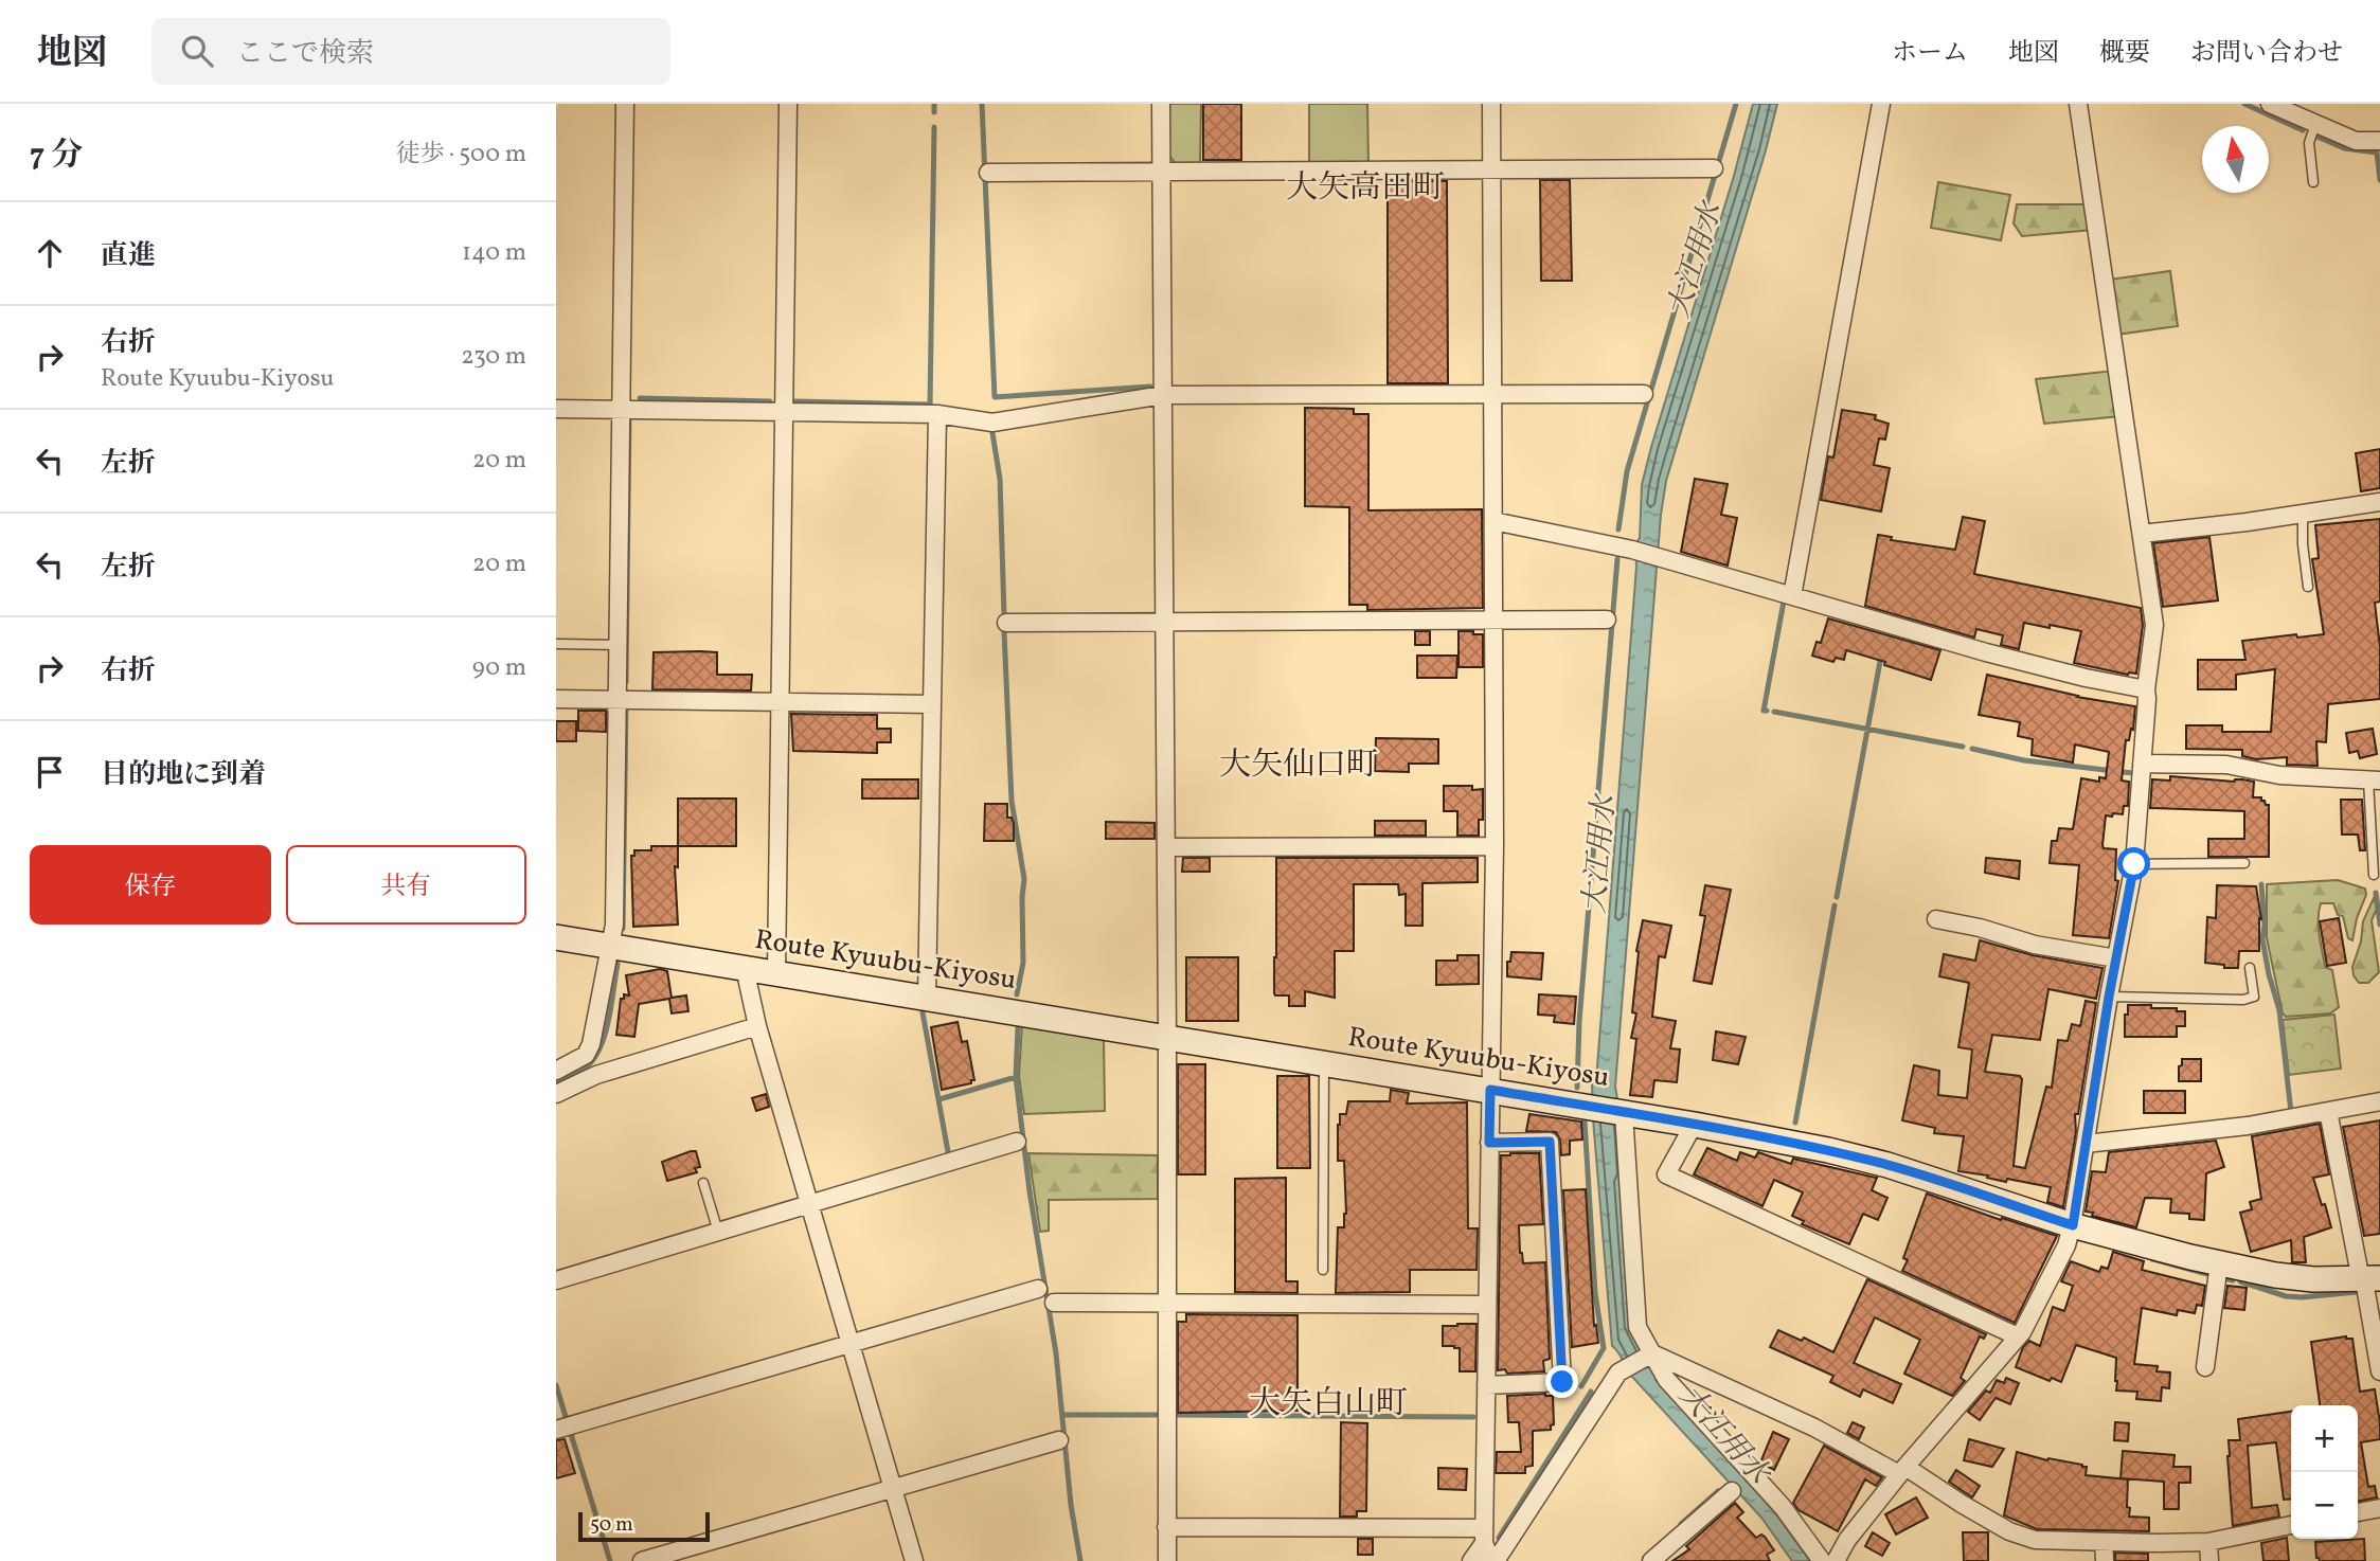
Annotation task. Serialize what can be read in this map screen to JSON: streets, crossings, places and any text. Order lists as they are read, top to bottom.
{
  "streets": {
    "main road": ["Route Kyuubu-Kiyosu"]
  },
  "districts": ["大矢高田町", "大矢仙口町", "大矢白山町"],
  "water": ["大江用水"],
  "scale_bar": "50 m",
  "north": "top",
  "page": {
    "header": "地図",
    "search": "ここで検索",
    "nav": [
      "ホーム",
      "地図",
      "概要",
      "お問い合わせ"
    ],
    "heading": ["7 分", "徒歩 · 500 m"],
    "list": [
      ["直進", "140 m"],
      ["右折", "Route Kyuubu-Kiyosu", "230 m"],
      ["左折", "20 m"],
      ["左折", "20 m"],
      ["右折", "90 m"],
      "目的地に到着"
    ],
    "buttons": ["保存", "共有"],
    "map_buttons": ["+", "−"],
    "scale": "50 m"
  }
}
